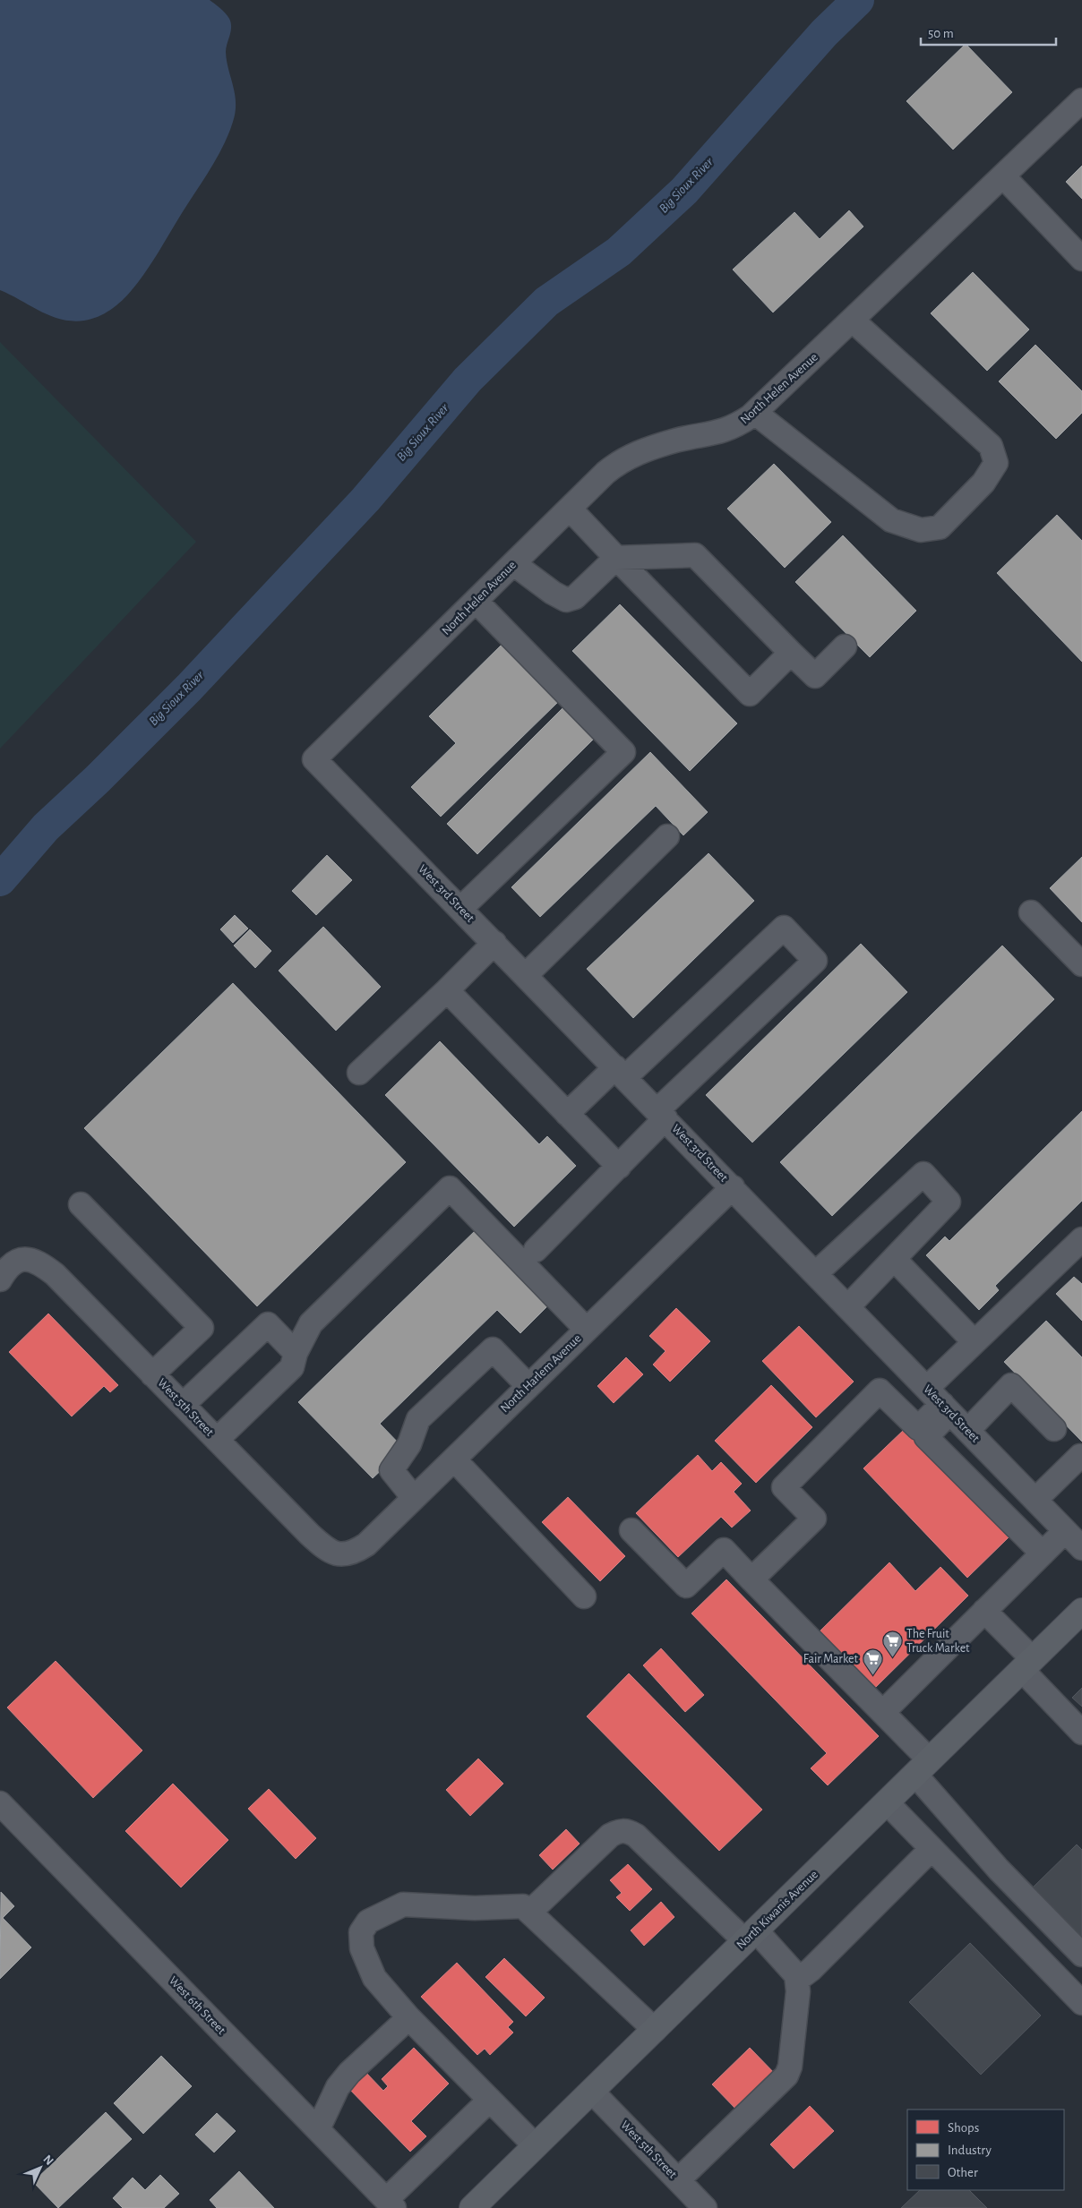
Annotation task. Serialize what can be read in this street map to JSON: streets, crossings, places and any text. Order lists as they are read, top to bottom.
{
  "streets": {
    "main road": ["North Kiwanis Avenue"],
    "street": [
      "North Helen Avenue",
      "West 3rd Street",
      "North Harlem Avenue",
      "West 5th Street",
      "West 6th Street"
    ]
  },
  "crossings": [
    ["North Helen Avenue", "West 3rd Street"],
    ["West 3rd Street", "North Harlem Avenue"],
    ["North Harlem Avenue", "West 5th Street"],
    ["West 5th Street", "North Kiwanis Avenue"]
  ],
  "water": ["Big Sioux River"],
  "places": {
    "supermarket": ["The Fruit Truck Market", "Fair Market"]
  },
  "legend": ["Shops", "Industry", "Other"],
  "scale_bar": "50 m",
  "north": "top right"
}
